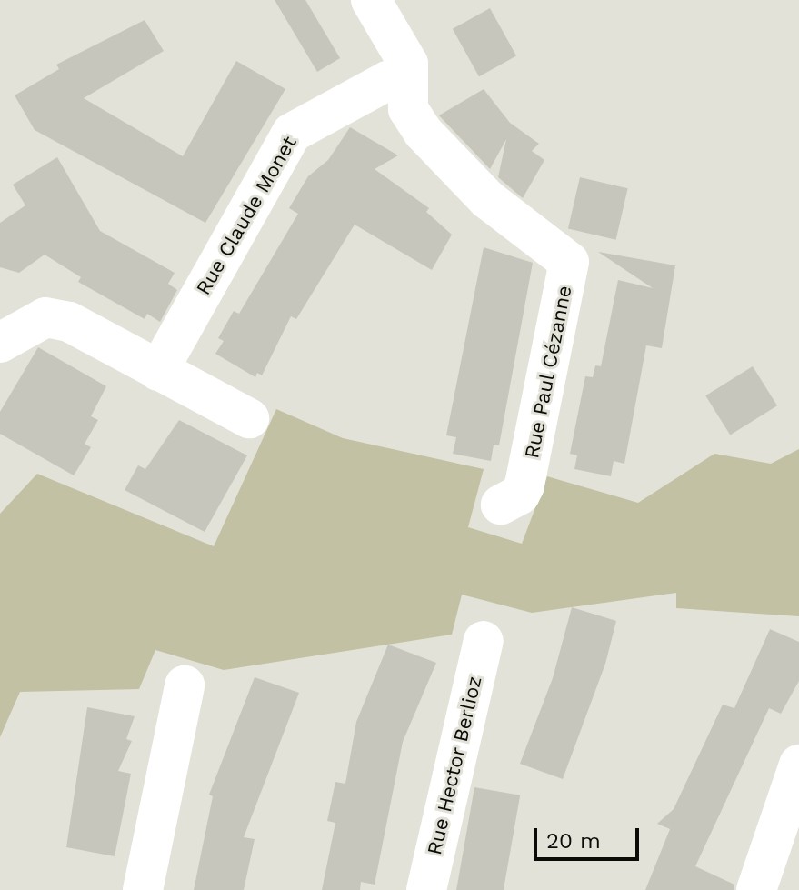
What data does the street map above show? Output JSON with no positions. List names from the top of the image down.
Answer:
{
  "streets": {
    "street": ["Rue Claude Monet", "Rue Paul Cézanne", "Rue Hector Berlioz"]
  },
  "crossings": [
    ["Rue Claude Monet", "Rue Paul Cézanne"]
  ],
  "scale_bar": "20 m"
}
